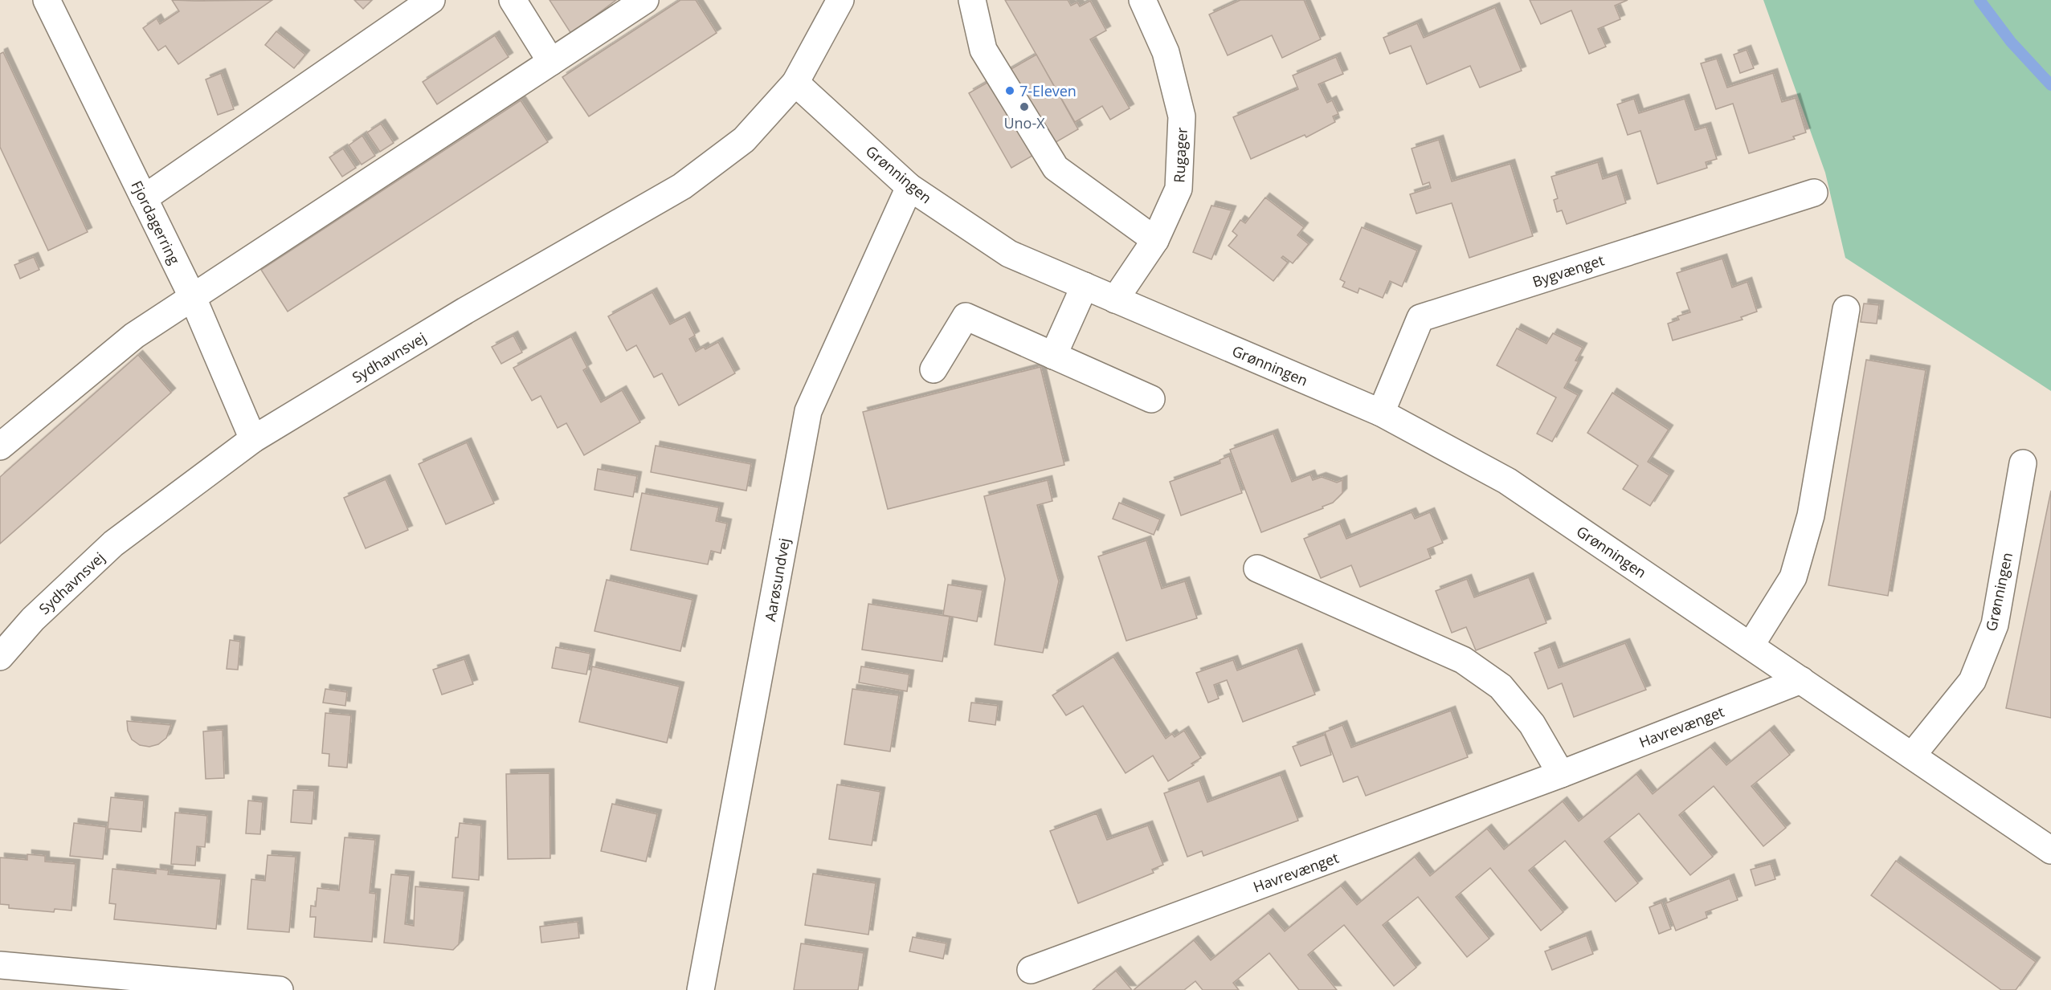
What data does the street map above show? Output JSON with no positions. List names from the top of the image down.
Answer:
{
  "streets": {
    "street": [
      "Rugager",
      "Grønningen",
      "Fjordagerring",
      "Bygvænget",
      "Sydhavnsvej",
      "Aarøsundvej",
      "Havrevænget"
    ]
  },
  "crossings": [
    ["Rugager", "Grønningen"],
    ["Grønningen", "Bygvænget"],
    ["Grønningen", "Sydhavnsvej"],
    ["Grønningen", "Aarøsundvej"],
    ["Grønningen", "Havrevænget"],
    ["Fjordagerring", "Sydhavnsvej"]
  ],
  "places": ["7-Eleven", "Uno-X"]
}
